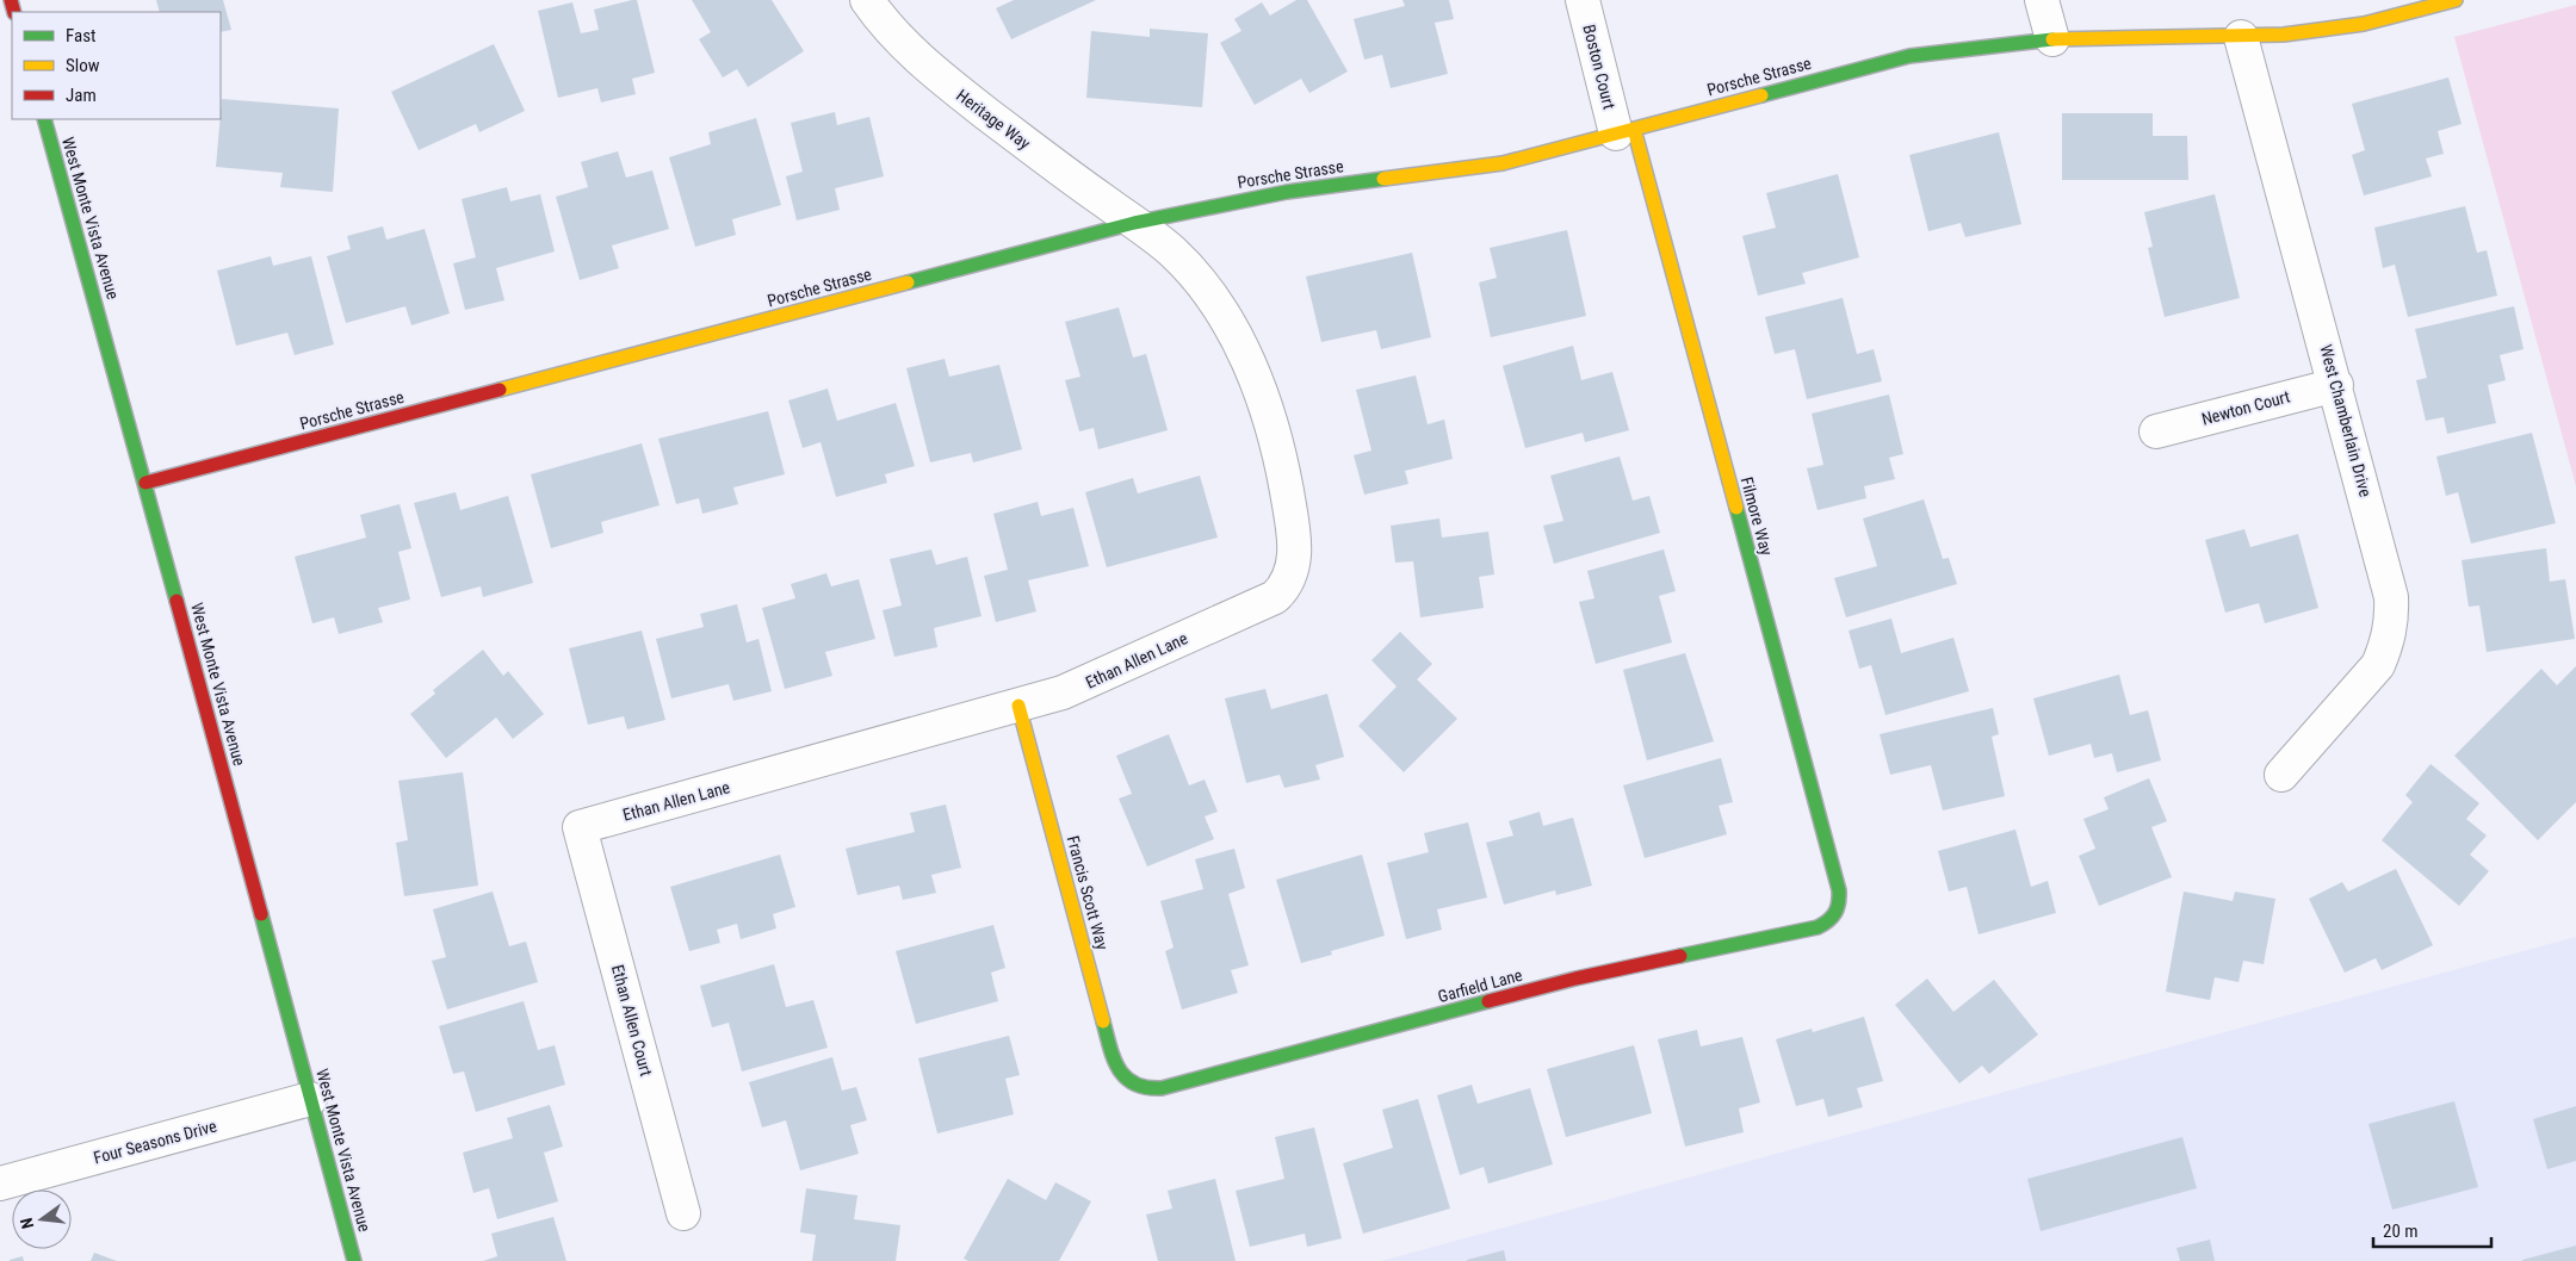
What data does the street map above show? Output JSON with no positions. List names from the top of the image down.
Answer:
{
  "streets": {
    "street": [
      "Boston Court",
      "Porsche Strasse",
      "Heritage Way",
      "West Monte Vista Avenue",
      "Newton Court",
      "West Chamberlain Drive",
      "Filmore Way",
      "Ethan Allen Lane",
      "Francis Scott Way",
      "Garfield Lane",
      "Ethan Allen Court",
      "Four Seasons Drive"
    ]
  },
  "crossings": [
    ["Boston Court", "Porsche Strasse"],
    ["Boston Court", "Filmore Way"],
    ["Porsche Strasse", "Heritage Way"],
    ["Porsche Strasse", "West Monte Vista Avenue"],
    ["Porsche Strasse", "West Chamberlain Drive"],
    ["Porsche Strasse", "Filmore Way"],
    ["Porsche Strasse", "Ethan Allen Lane"],
    ["Heritage Way", "Ethan Allen Lane"],
    ["West Monte Vista Avenue", "Four Seasons Drive"],
    ["Newton Court", "West Chamberlain Drive"],
    ["Filmore Way", "Garfield Lane"],
    ["Ethan Allen Lane", "Francis Scott Way"],
    ["Ethan Allen Lane", "Ethan Allen Court"],
    ["Francis Scott Way", "Garfield Lane"]
  ],
  "legend": ["Fast", "Slow", "Jam"],
  "scale_bar": "20 m",
  "north": "left"
}
